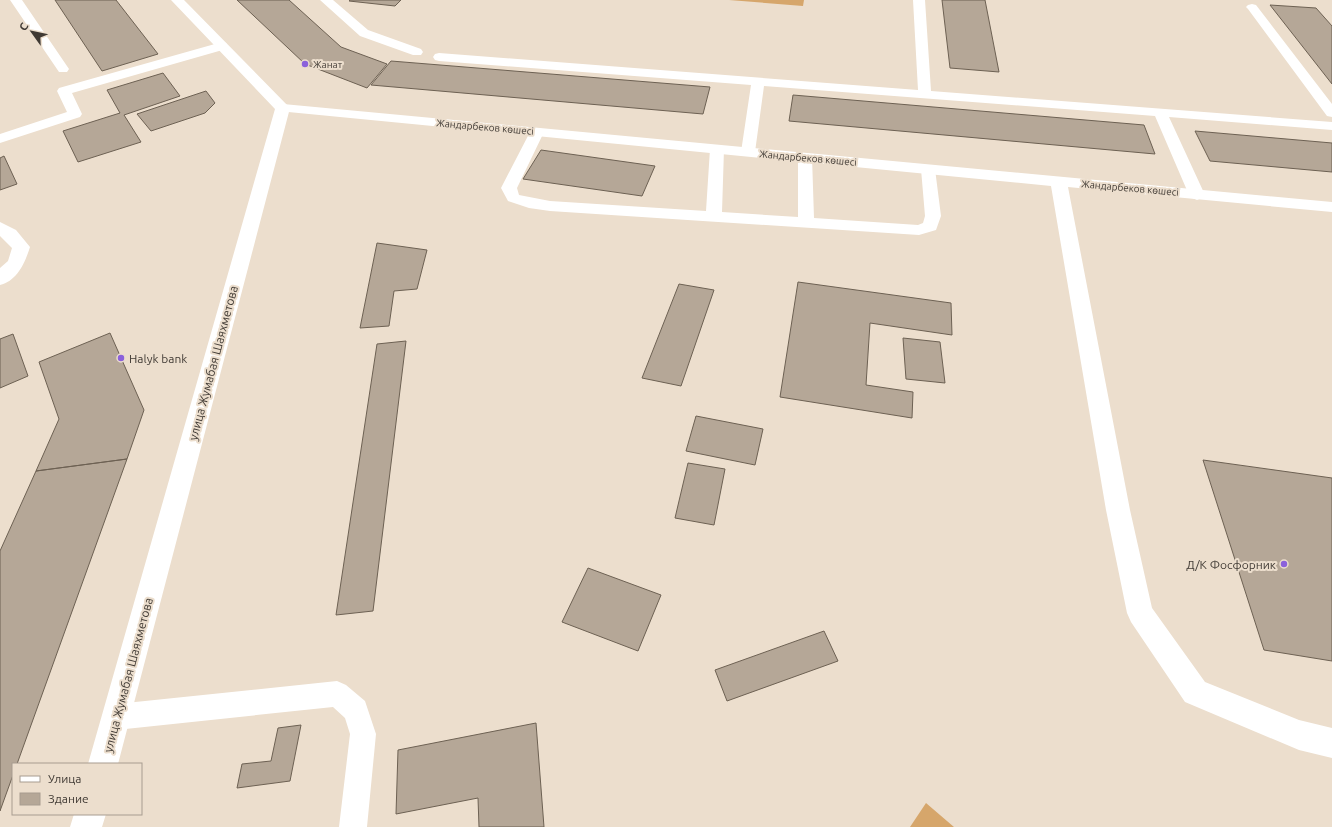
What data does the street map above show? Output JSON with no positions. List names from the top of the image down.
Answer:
{
  "streets": {
    "street": ["Жандарбеков көшесі", "улица Жумабая Шаяхметова"]
  },
  "crossings": [
    ["Жандарбеков көшесі", "улица Жумабая Шаяхметова"]
  ],
  "places": ["Жанат", "Halyk bank", "Д/К Фосфорник"],
  "legend": ["Улица", "Здание"],
  "north": "top left"
}
